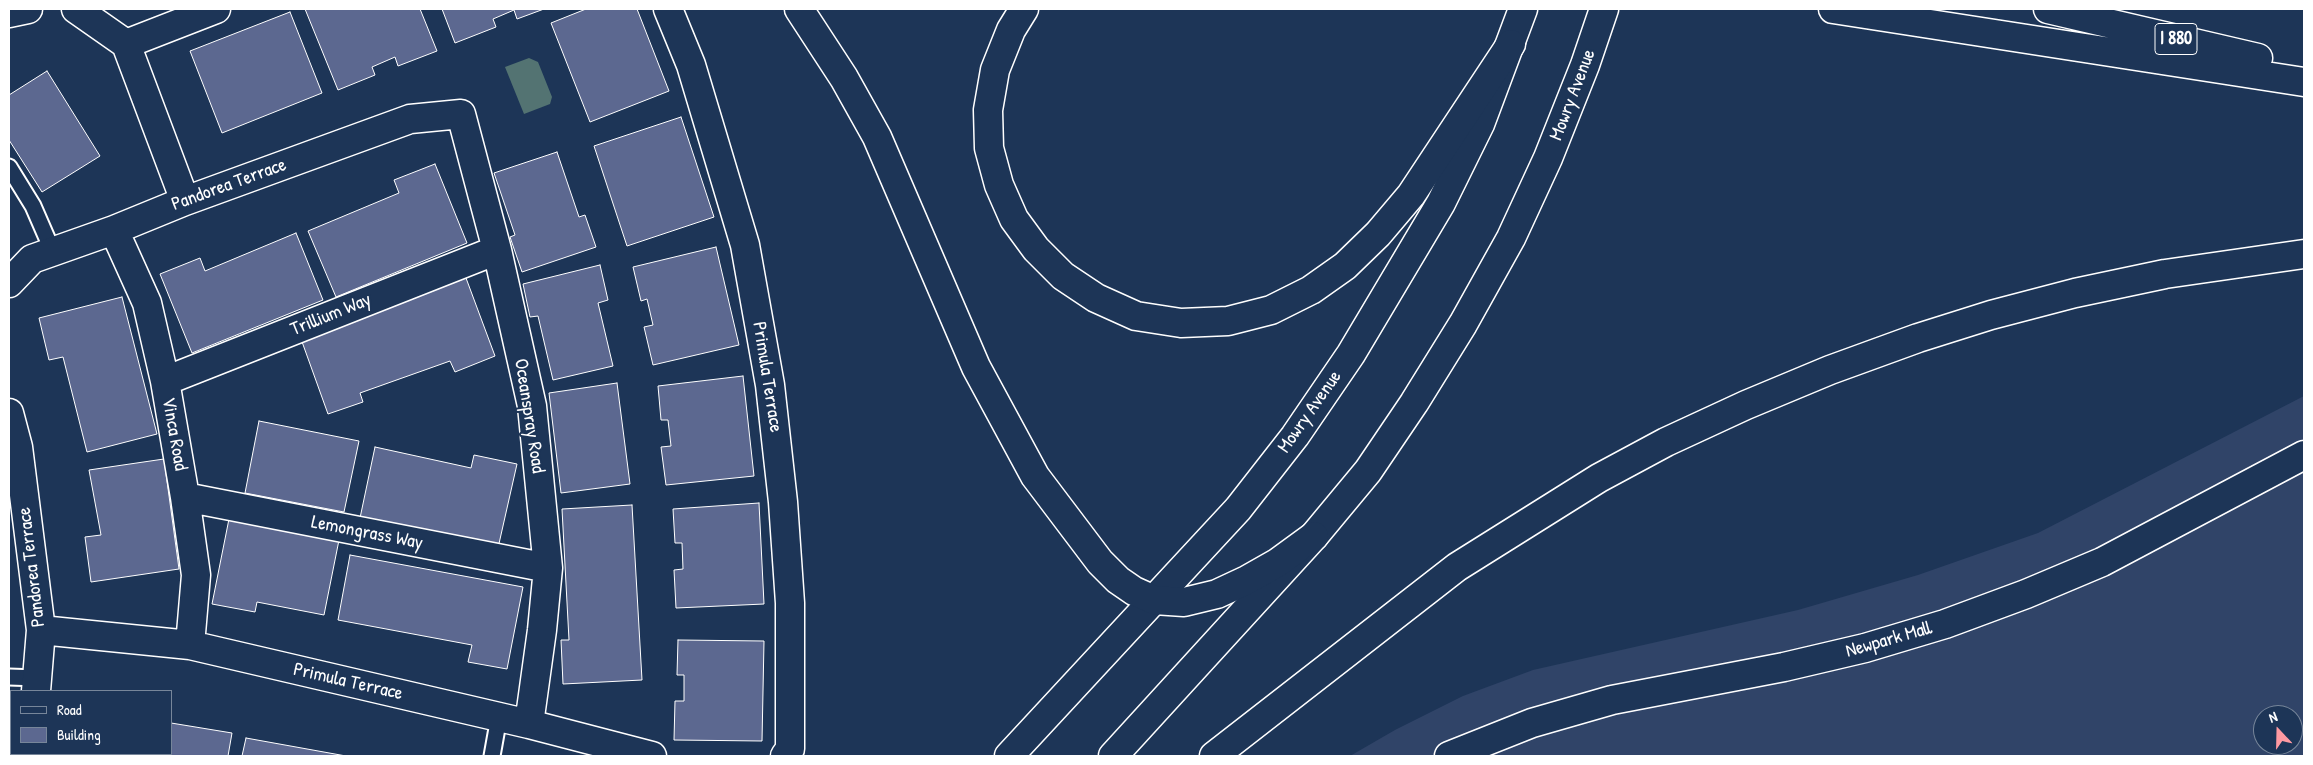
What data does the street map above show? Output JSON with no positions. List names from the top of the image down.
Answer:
{
  "streets": {
    "main road": [
      "I 880",
      "Mowry Avenue",
      "Pandorea Terrace",
      "Trillium Way",
      "Primula Terrace",
      "Oceanspray Road",
      "Vinca Road",
      "Lemongrass Way",
      "Newpark Mall"
    ]
  },
  "crossings": [
    ["Pandorea Terrace", "Primula Terrace"],
    ["Pandorea Terrace", "Oceanspray Road"],
    ["Pandorea Terrace", "Vinca Road"],
    ["Trillium Way", "Oceanspray Road"],
    ["Trillium Way", "Vinca Road"],
    ["Primula Terrace", "Oceanspray Road"],
    ["Primula Terrace", "Vinca Road"],
    ["Oceanspray Road", "Lemongrass Way"],
    ["Vinca Road", "Lemongrass Way"]
  ],
  "legend": ["Road", "Building"],
  "north": "top"
}
